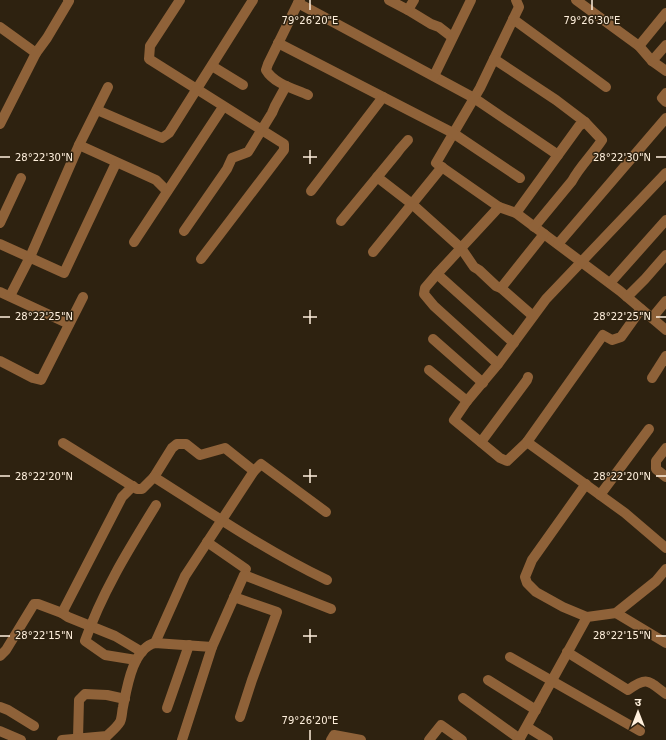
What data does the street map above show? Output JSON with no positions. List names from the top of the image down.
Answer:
{
  "north": "top",
  "coordinates": [
    "79°26'20\"E",
    "79°26'30\"E",
    "28°22'30\"N",
    "28°22'25\"N",
    "28°22'20\"N",
    "28°22'15\"N"
  ]
}
